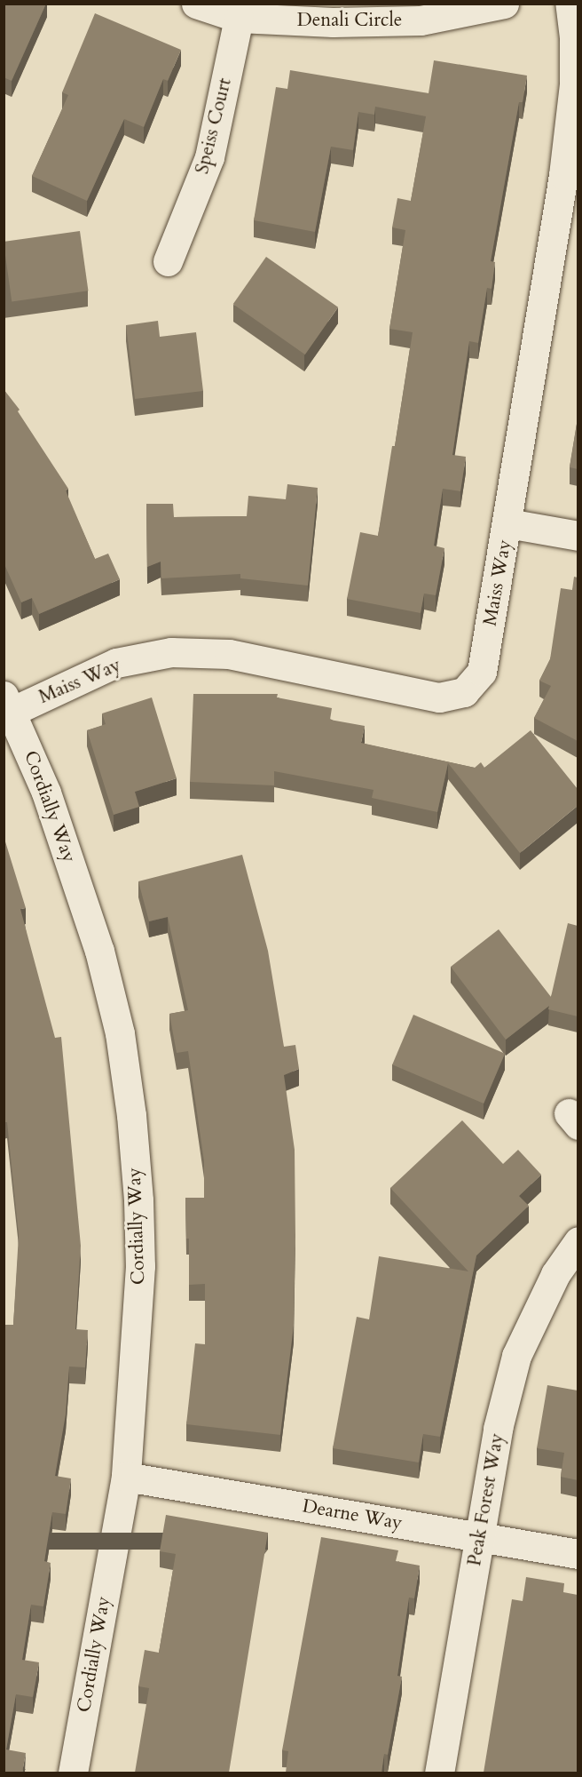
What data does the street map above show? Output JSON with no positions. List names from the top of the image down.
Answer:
{
  "streets": {
    "street": [
      "Denali Circle",
      "Speiss Court",
      "Maiss Way",
      "Cordially Way",
      "Peak Forest Way",
      "Dearne Way"
    ]
  },
  "crossings": [
    ["Denali Circle", "Speiss Court"],
    ["Maiss Way", "Cordially Way"],
    ["Cordially Way", "Dearne Way"],
    ["Peak Forest Way", "Dearne Way"]
  ]
}
